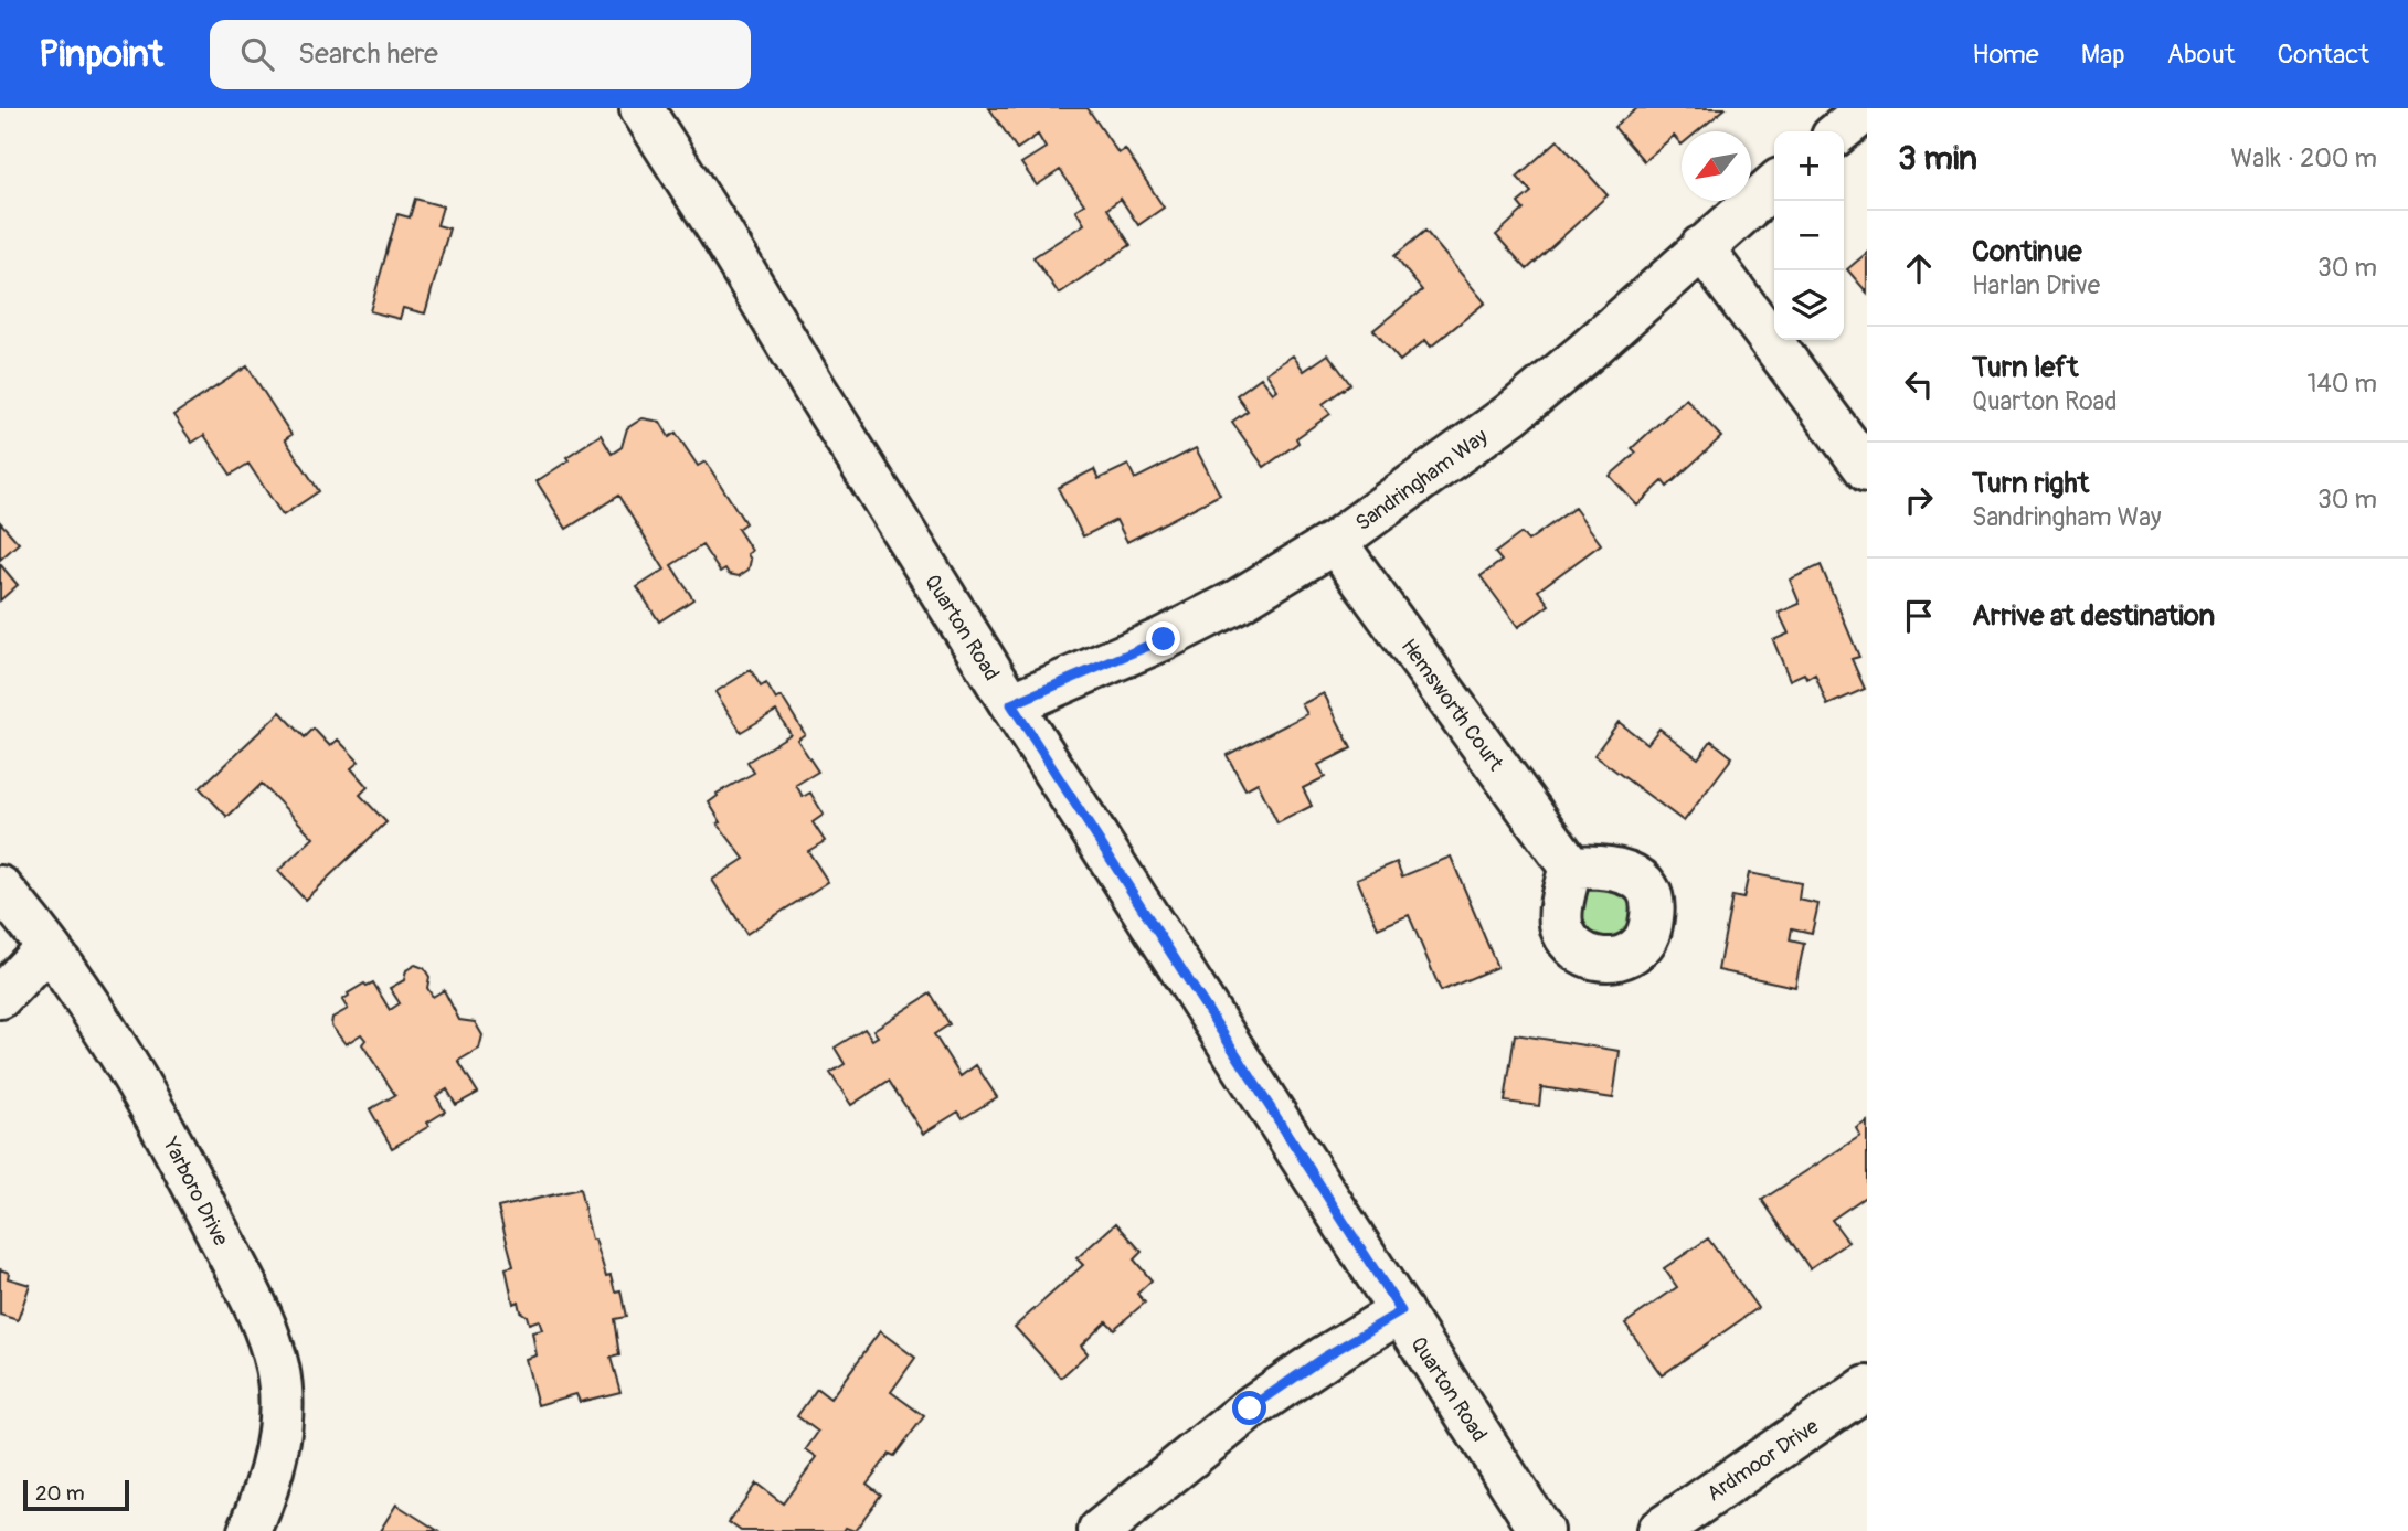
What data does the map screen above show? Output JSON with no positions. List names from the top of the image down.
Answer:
{
  "streets": {
    "street": [
      "Sandringham Way",
      "Quarton Road",
      "Hemsworth Court",
      "Yarboro Drive",
      "Ardmoor Drive"
    ]
  },
  "crossings": [
    ["Sandringham Way", "Quarton Road"],
    ["Sandringham Way", "Hemsworth Court"]
  ],
  "scale_bar": "20 m",
  "north": "bottom left",
  "page": {
    "header": "Pinpoint",
    "search": "Search here",
    "nav": [
      "Home",
      "Map",
      "About",
      "Contact"
    ],
    "heading": ["3 min", "Walk · 200 m"],
    "map_buttons": ["+", "−"],
    "list": [
      ["Continue", "Harlan Drive", "30 m"],
      ["Turn left", "Quarton Road", "140 m"],
      ["Turn right", "Sandringham Way", "30 m"],
      "Arrive at destination"
    ],
    "scale": "20 m"
  }
}
